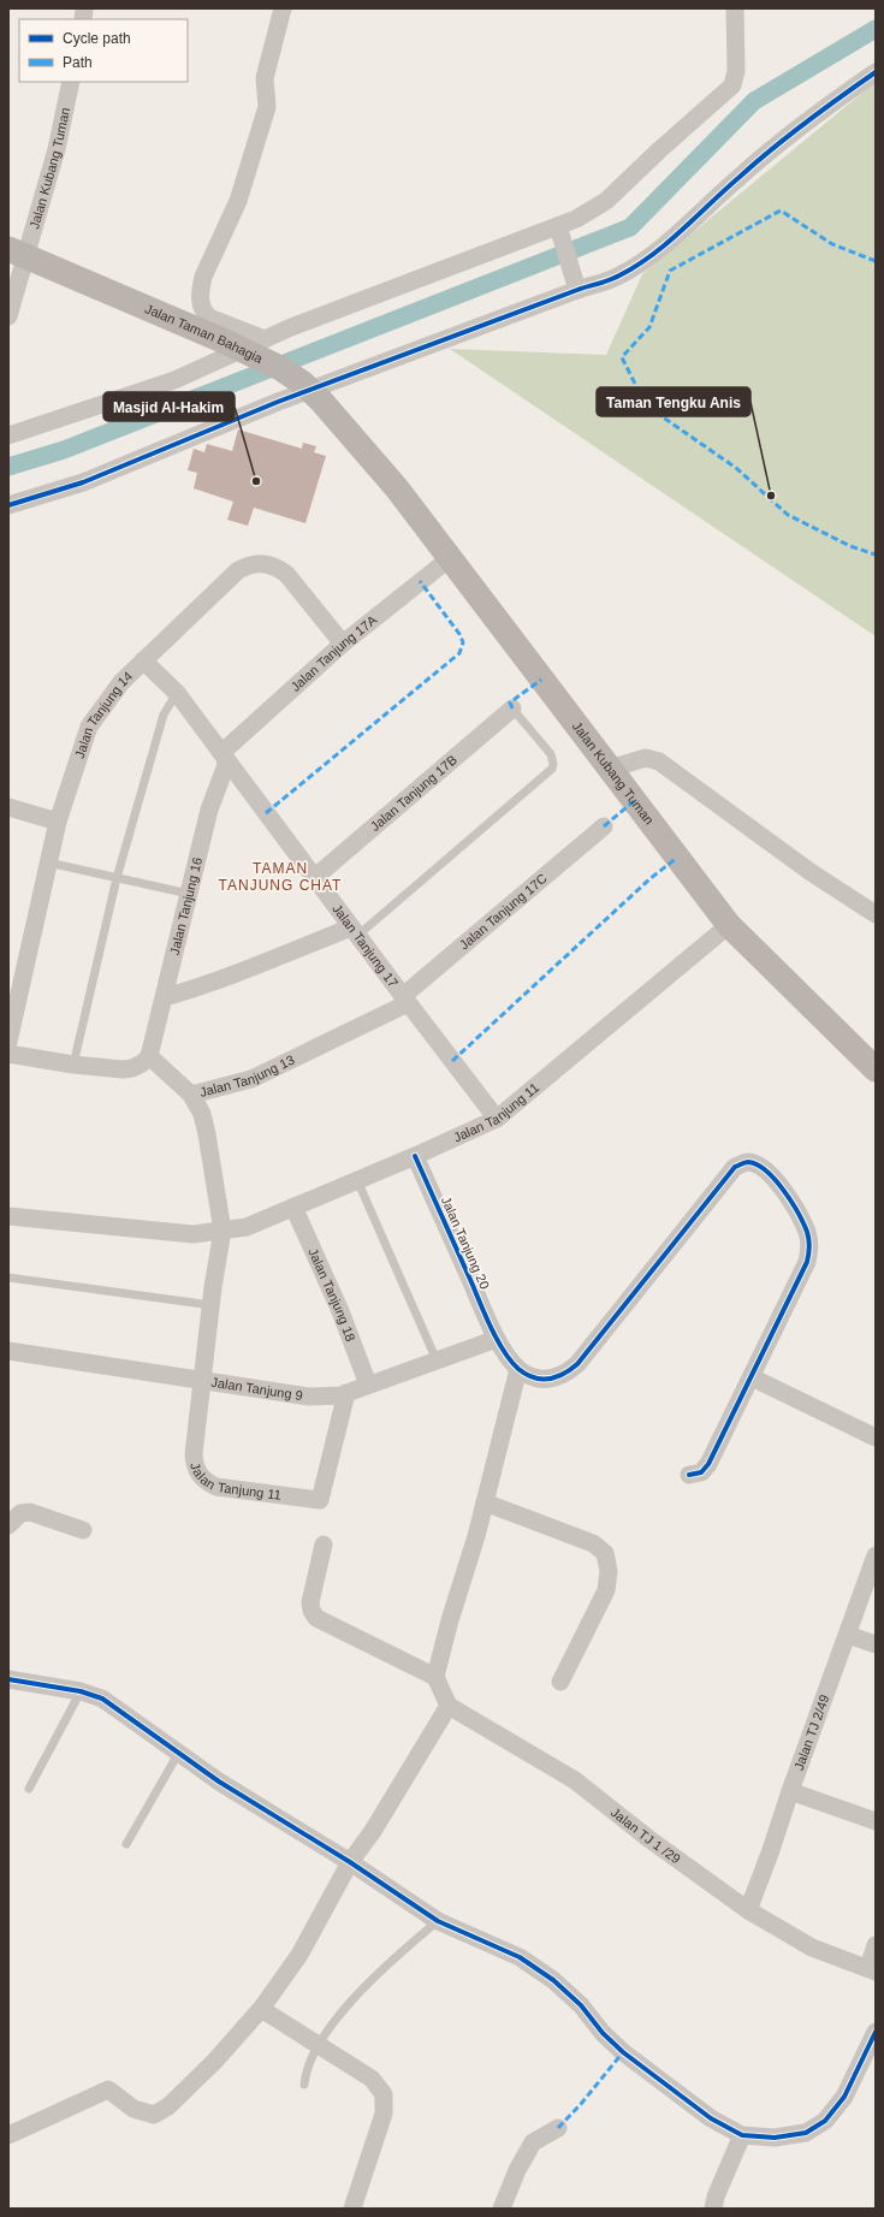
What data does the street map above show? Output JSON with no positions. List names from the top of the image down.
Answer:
{
  "streets": {
    "main road": ["Jalan Kubang Tuman", "Jalan Taman Bahagia"],
    "street": [
      "Jalan Tanjung 17A",
      "Jalan Tanjung 14",
      "Jalan Tanjung 17B",
      "Jalan Tanjung 16",
      "Jalan Tanjung 17C",
      "Jalan Tanjung 17",
      "Jalan Tanjung 13",
      "Jalan Tanjung 11",
      "Jalan Tanjung 20",
      "Jalan Tanjung 18",
      "Jalan Tanjung 9",
      "Jalan TJ 2/49",
      "Jalan TJ 1 /29"
    ]
  },
  "crossings": [
    ["Jalan Kubang Tuman", "Jalan Taman Bahagia"],
    ["Jalan Kubang Tuman", "Jalan Tanjung 17A"],
    ["Jalan Kubang Tuman", "Jalan Tanjung 11"],
    ["Jalan Tanjung 17A", "Jalan Tanjung 14"],
    ["Jalan Tanjung 17A", "Jalan Tanjung 16"],
    ["Jalan Tanjung 17A", "Jalan Tanjung 17"],
    ["Jalan Tanjung 14", "Jalan Tanjung 17"],
    ["Jalan Tanjung 17B", "Jalan Tanjung 17"],
    ["Jalan Tanjung 16", "Jalan Tanjung 17"],
    ["Jalan Tanjung 16", "Jalan Tanjung 13"],
    ["Jalan Tanjung 17C", "Jalan Tanjung 17"],
    ["Jalan Tanjung 17C", "Jalan Tanjung 13"],
    ["Jalan Tanjung 17", "Jalan Tanjung 13"],
    ["Jalan Tanjung 17", "Jalan Tanjung 11"],
    ["Jalan Tanjung 11", "Jalan Tanjung 20"],
    ["Jalan Tanjung 11", "Jalan Tanjung 18"],
    ["Jalan Tanjung 11", "Jalan Tanjung 9"],
    ["Jalan Tanjung 20", "Jalan Tanjung 9"],
    ["Jalan Tanjung 18", "Jalan Tanjung 9"],
    ["Jalan TJ 2/49", "Jalan TJ 1 /29"]
  ],
  "districts": ["TAMAN TANJUNG CHAT"],
  "places": ["Masjid Al-Hakim", "Taman Tengku Anis"],
  "legend": ["Cycle path", "Path"]
}
